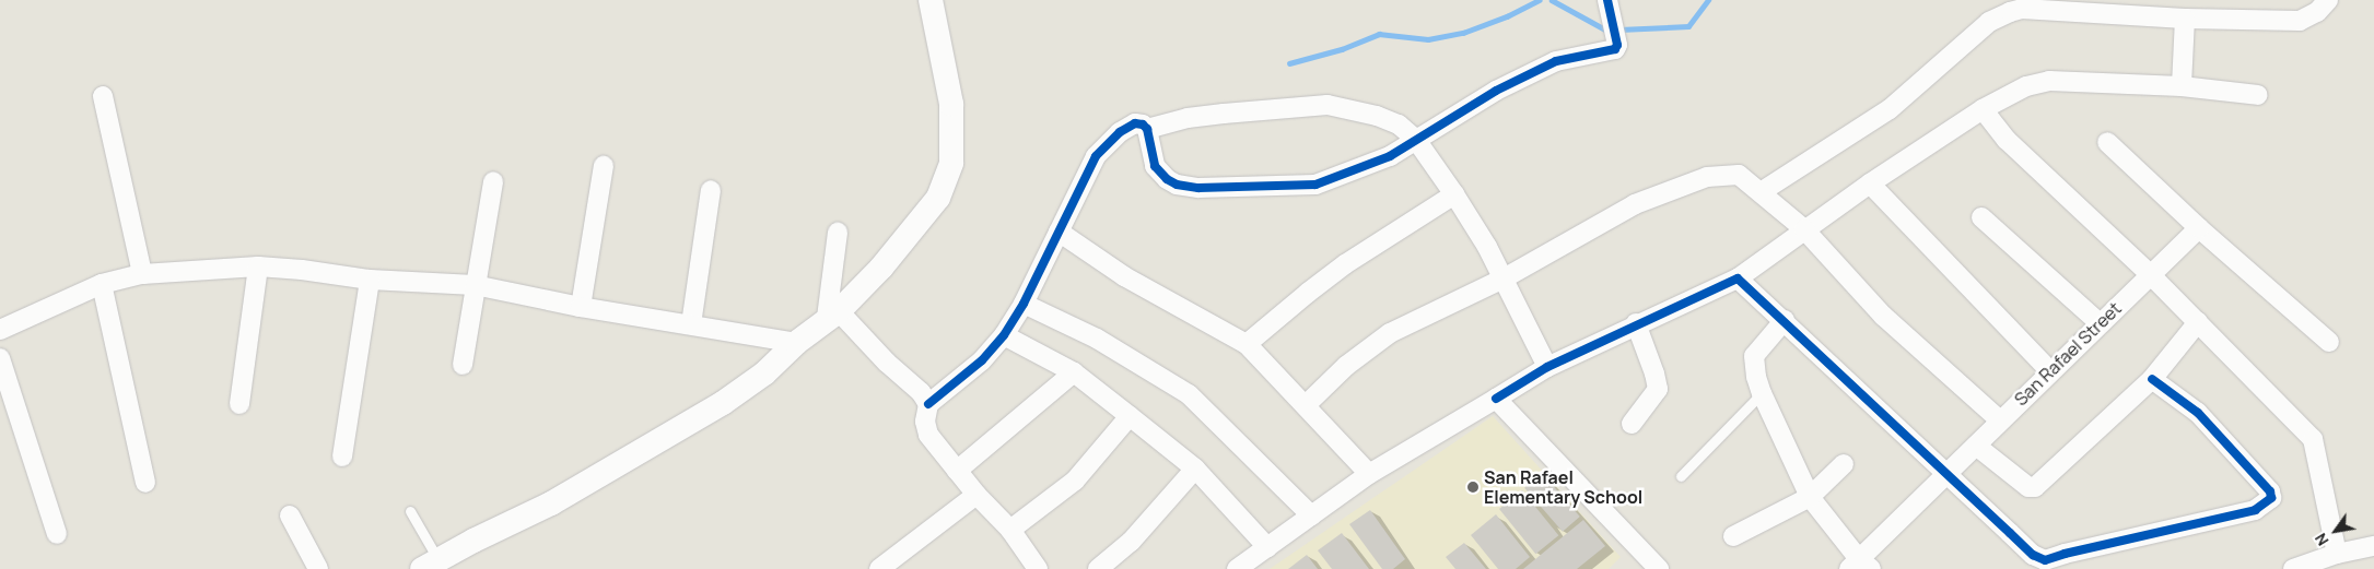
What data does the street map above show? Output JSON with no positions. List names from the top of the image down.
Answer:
{
  "streets": {
    "street": ["San Rafael Street"]
  },
  "places": ["San Rafael Elementary School"],
  "north": "bottom left"
}
